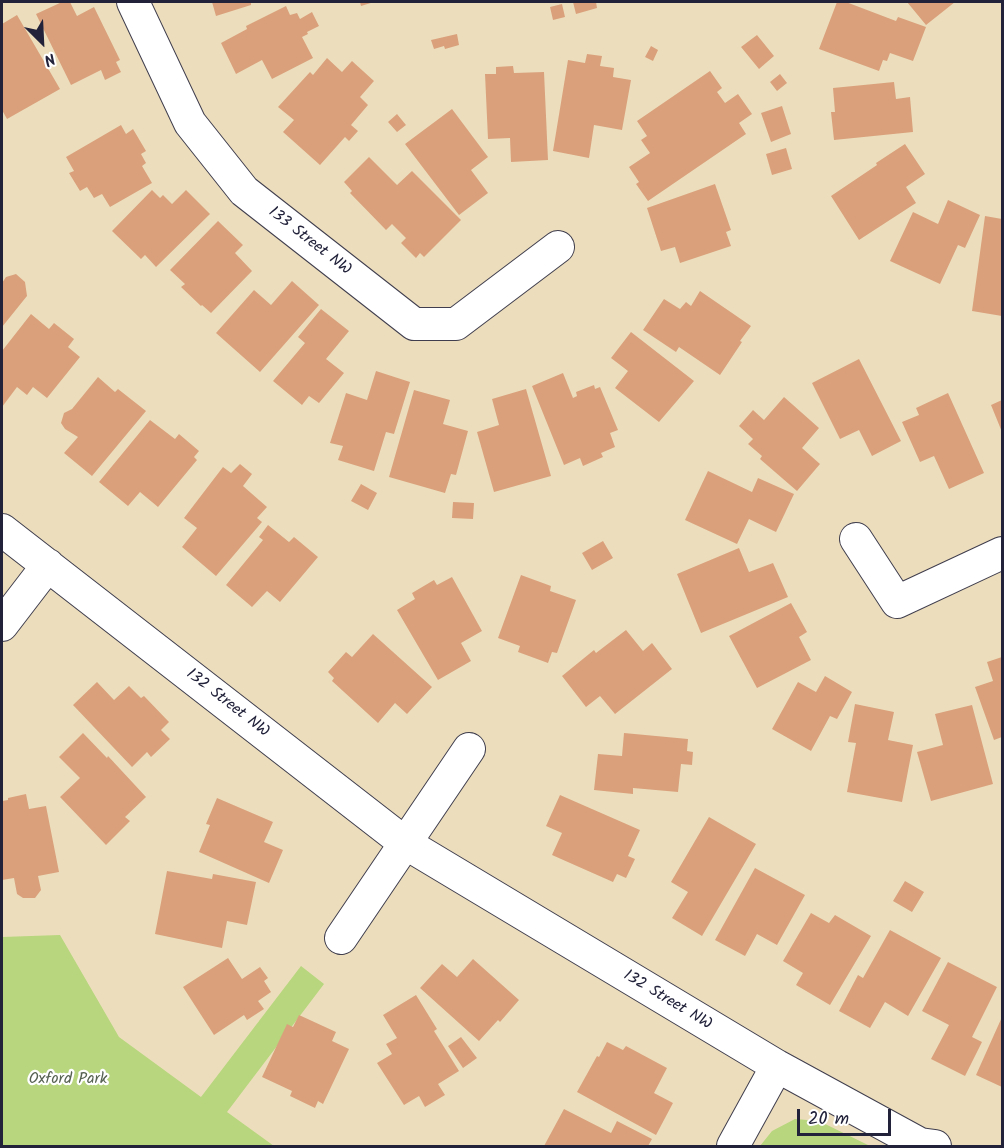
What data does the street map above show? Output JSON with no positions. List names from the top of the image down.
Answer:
{
  "streets": {
    "street": ["133 Street NW", "132 Street NW"]
  },
  "parks": ["Oxford Park"],
  "scale_bar": "20 m",
  "north": "bottom right"
}
